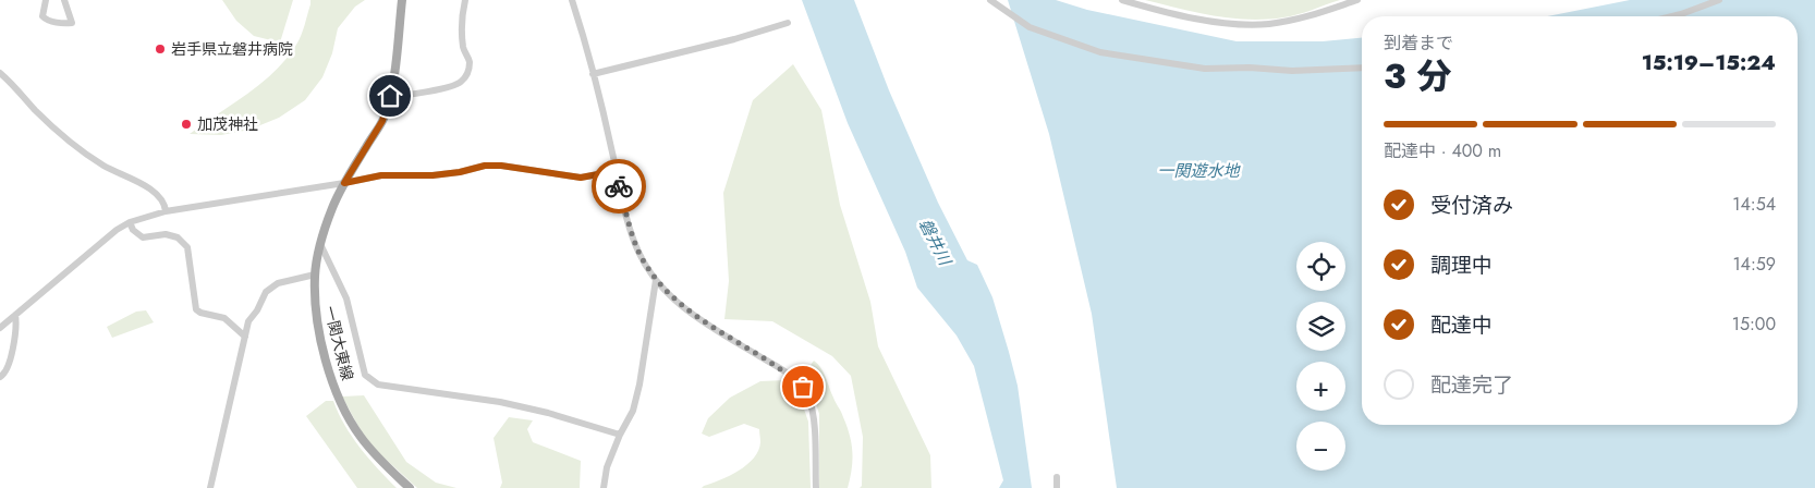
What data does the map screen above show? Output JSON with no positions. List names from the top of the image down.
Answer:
{
  "streets": {
    "main road": ["一関大東線"]
  },
  "water": ["一関遊水地", "磐井川"],
  "places": ["岩手県立磐井病院", "加茂神社"],
  "page": {
    "heading": ["3 分", "到着まで", "15:19–15:24"],
    "bar": "配達中 · 400 m",
    "list": [
      ["受付済み", "14:54"],
      ["調理中", "14:59"],
      ["配達中", "15:00"],
      "配達完了"
    ],
    "map_buttons": ["+", "−"]
  }
}
